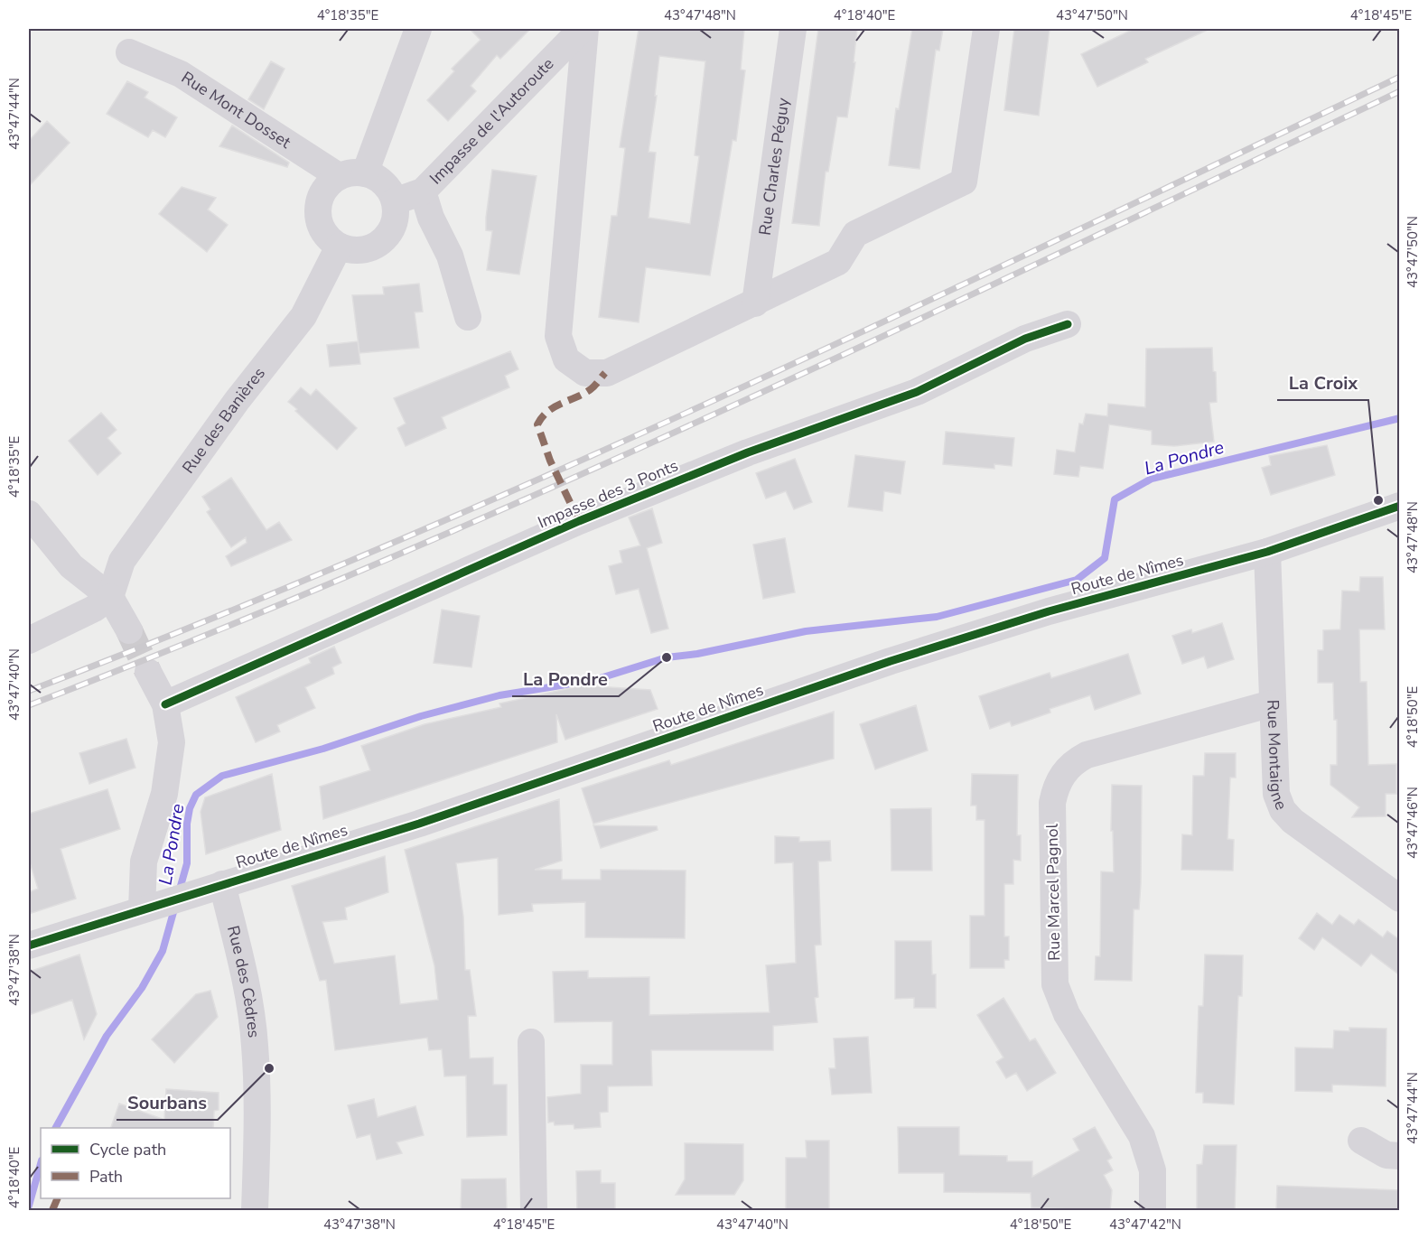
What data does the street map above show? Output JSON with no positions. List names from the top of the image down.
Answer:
{
  "streets": {
    "street": [
      "Rue Mont Dosset",
      "Impasse de l'Autoroute",
      "Rue Charles Péguy",
      "Rue des Banières",
      "Impasse des 3 Ponts",
      "Route de Nîmes",
      "Rue Montaigne",
      "Rue Marcel Pagnol",
      "Rue des Cèdres"
    ]
  },
  "crossings": [
    ["Rue Mont Dosset", "Impasse de l'Autoroute"],
    ["Rue Mont Dosset", "Rue des Banières"],
    ["Impasse de l'Autoroute", "Rue des Banières"],
    ["Route de Nîmes", "Rue Montaigne"],
    ["Route de Nîmes", "Rue des Cèdres"],
    ["Rue Montaigne", "Rue Marcel Pagnol"]
  ],
  "water": ["La Pondre"],
  "places": ["La Croix", "La Pondre", "Sourbans"],
  "legend": ["Cycle path", "Path"],
  "coordinates": [
    "4°18'35\"E",
    "43°47'48\"N",
    "4°18'40\"E",
    "43°47'50\"N",
    "4°18'45\"E",
    "43°47'44\"N",
    "43°47'40\"N",
    "4°18'50\"E",
    "43°47'46\"N",
    "43°47'38\"N",
    "43°47'42\"N"
  ]
}
